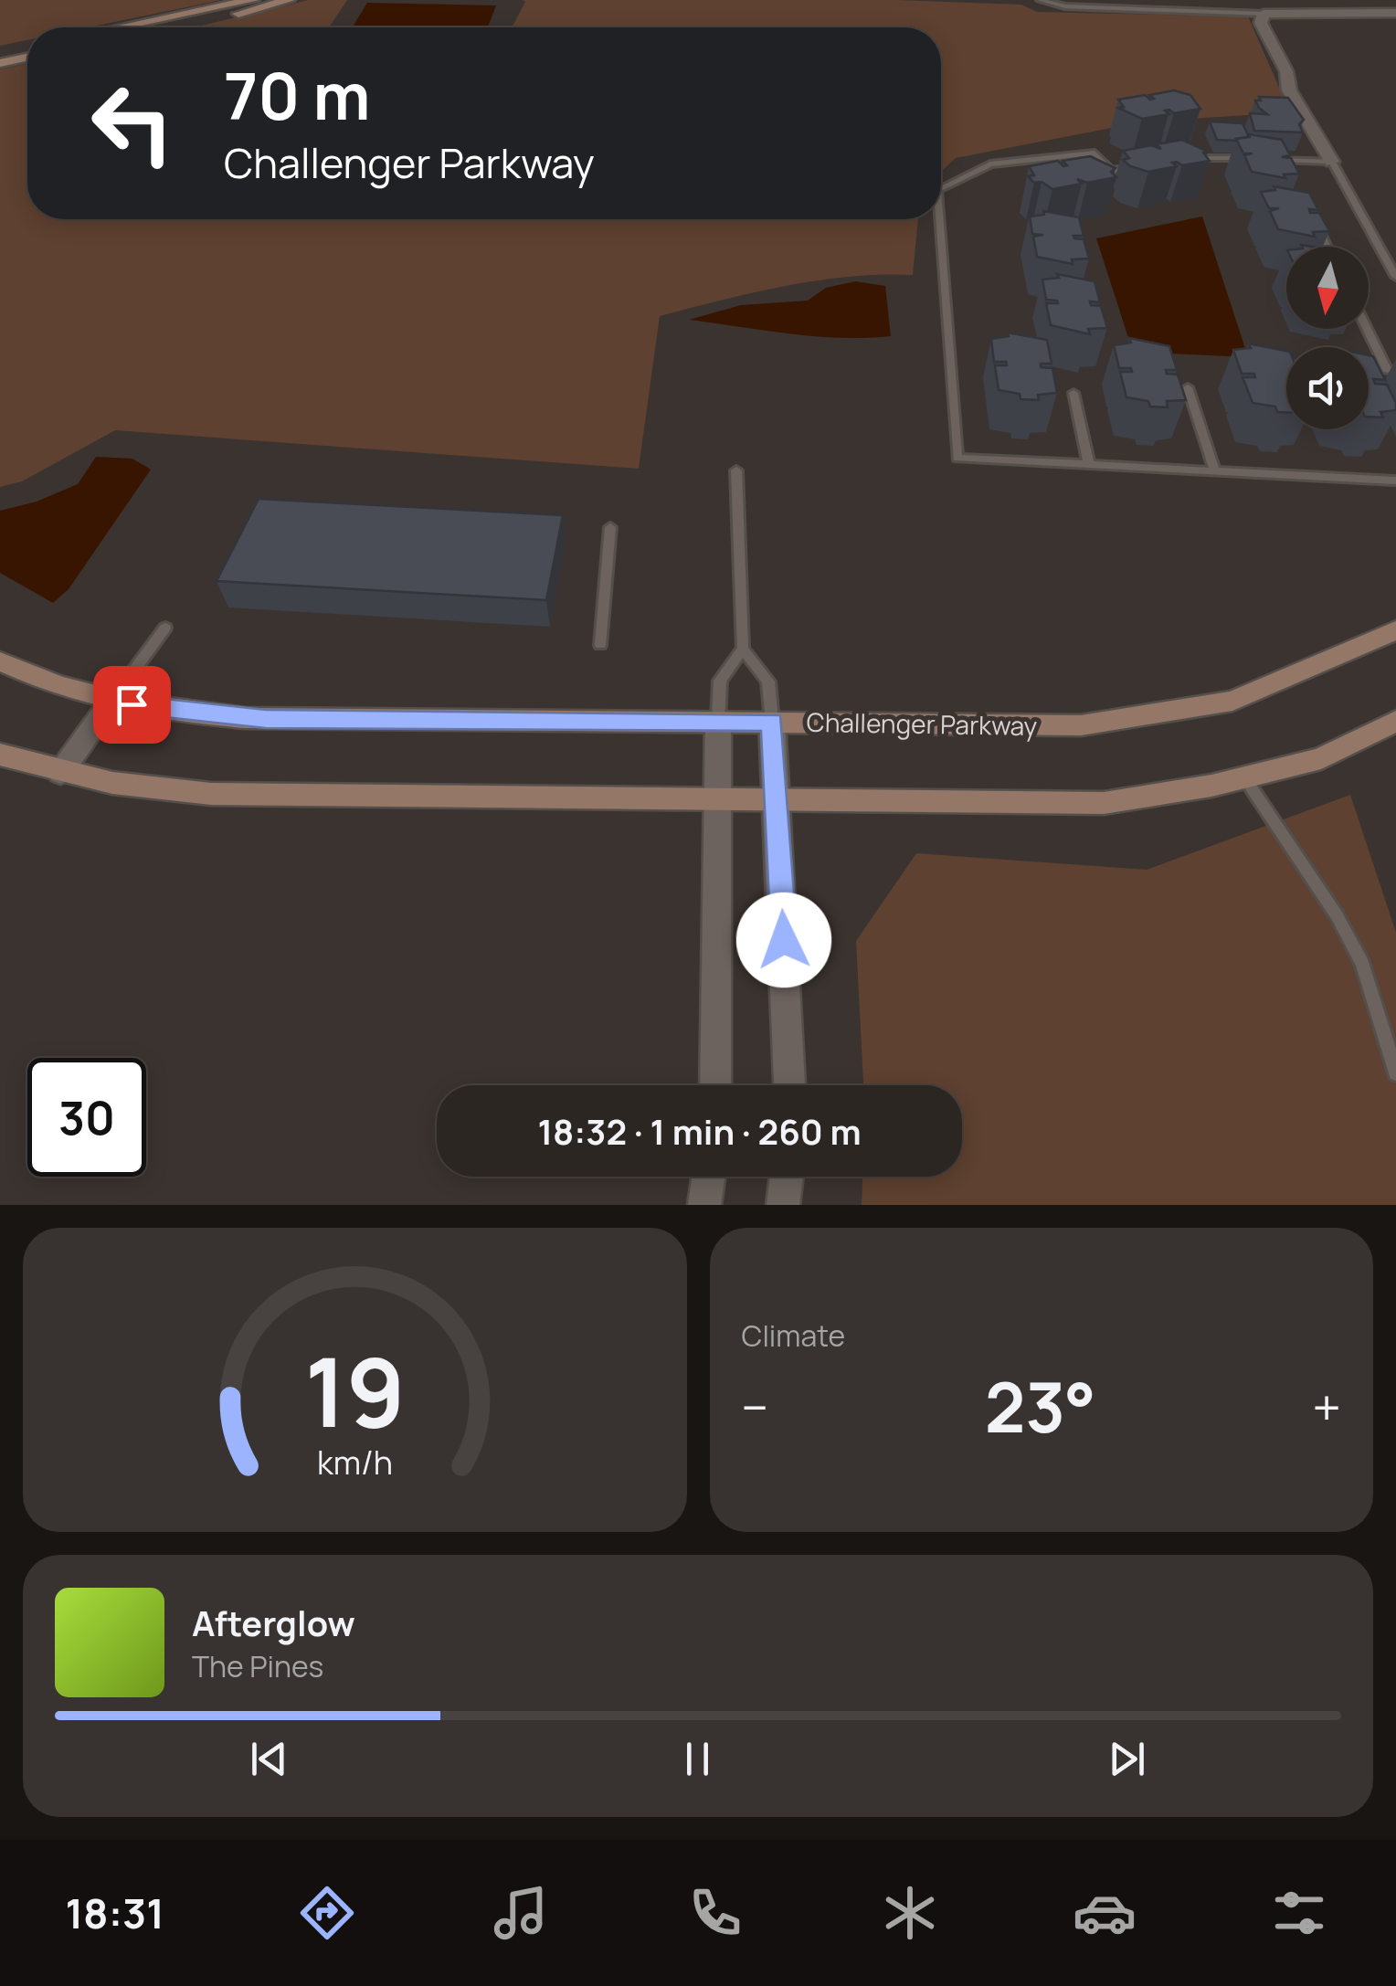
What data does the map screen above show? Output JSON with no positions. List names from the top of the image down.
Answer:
{
  "streets": {
    "main road": ["Challenger Parkway"]
  },
  "north": "bottom",
  "page": {
    "turn": ["70 m", "Challenger Parkway"],
    "limit": "30",
    "trip": "18:32 · 1 min · 260 m",
    "tile": "Climate",
    "heat": ["−", "23°", "+"],
    "song": ["Afterglow", "The Pines"],
    "tabs": "18:31",
    "gauge": ["19", "km/h"]
  }
}
